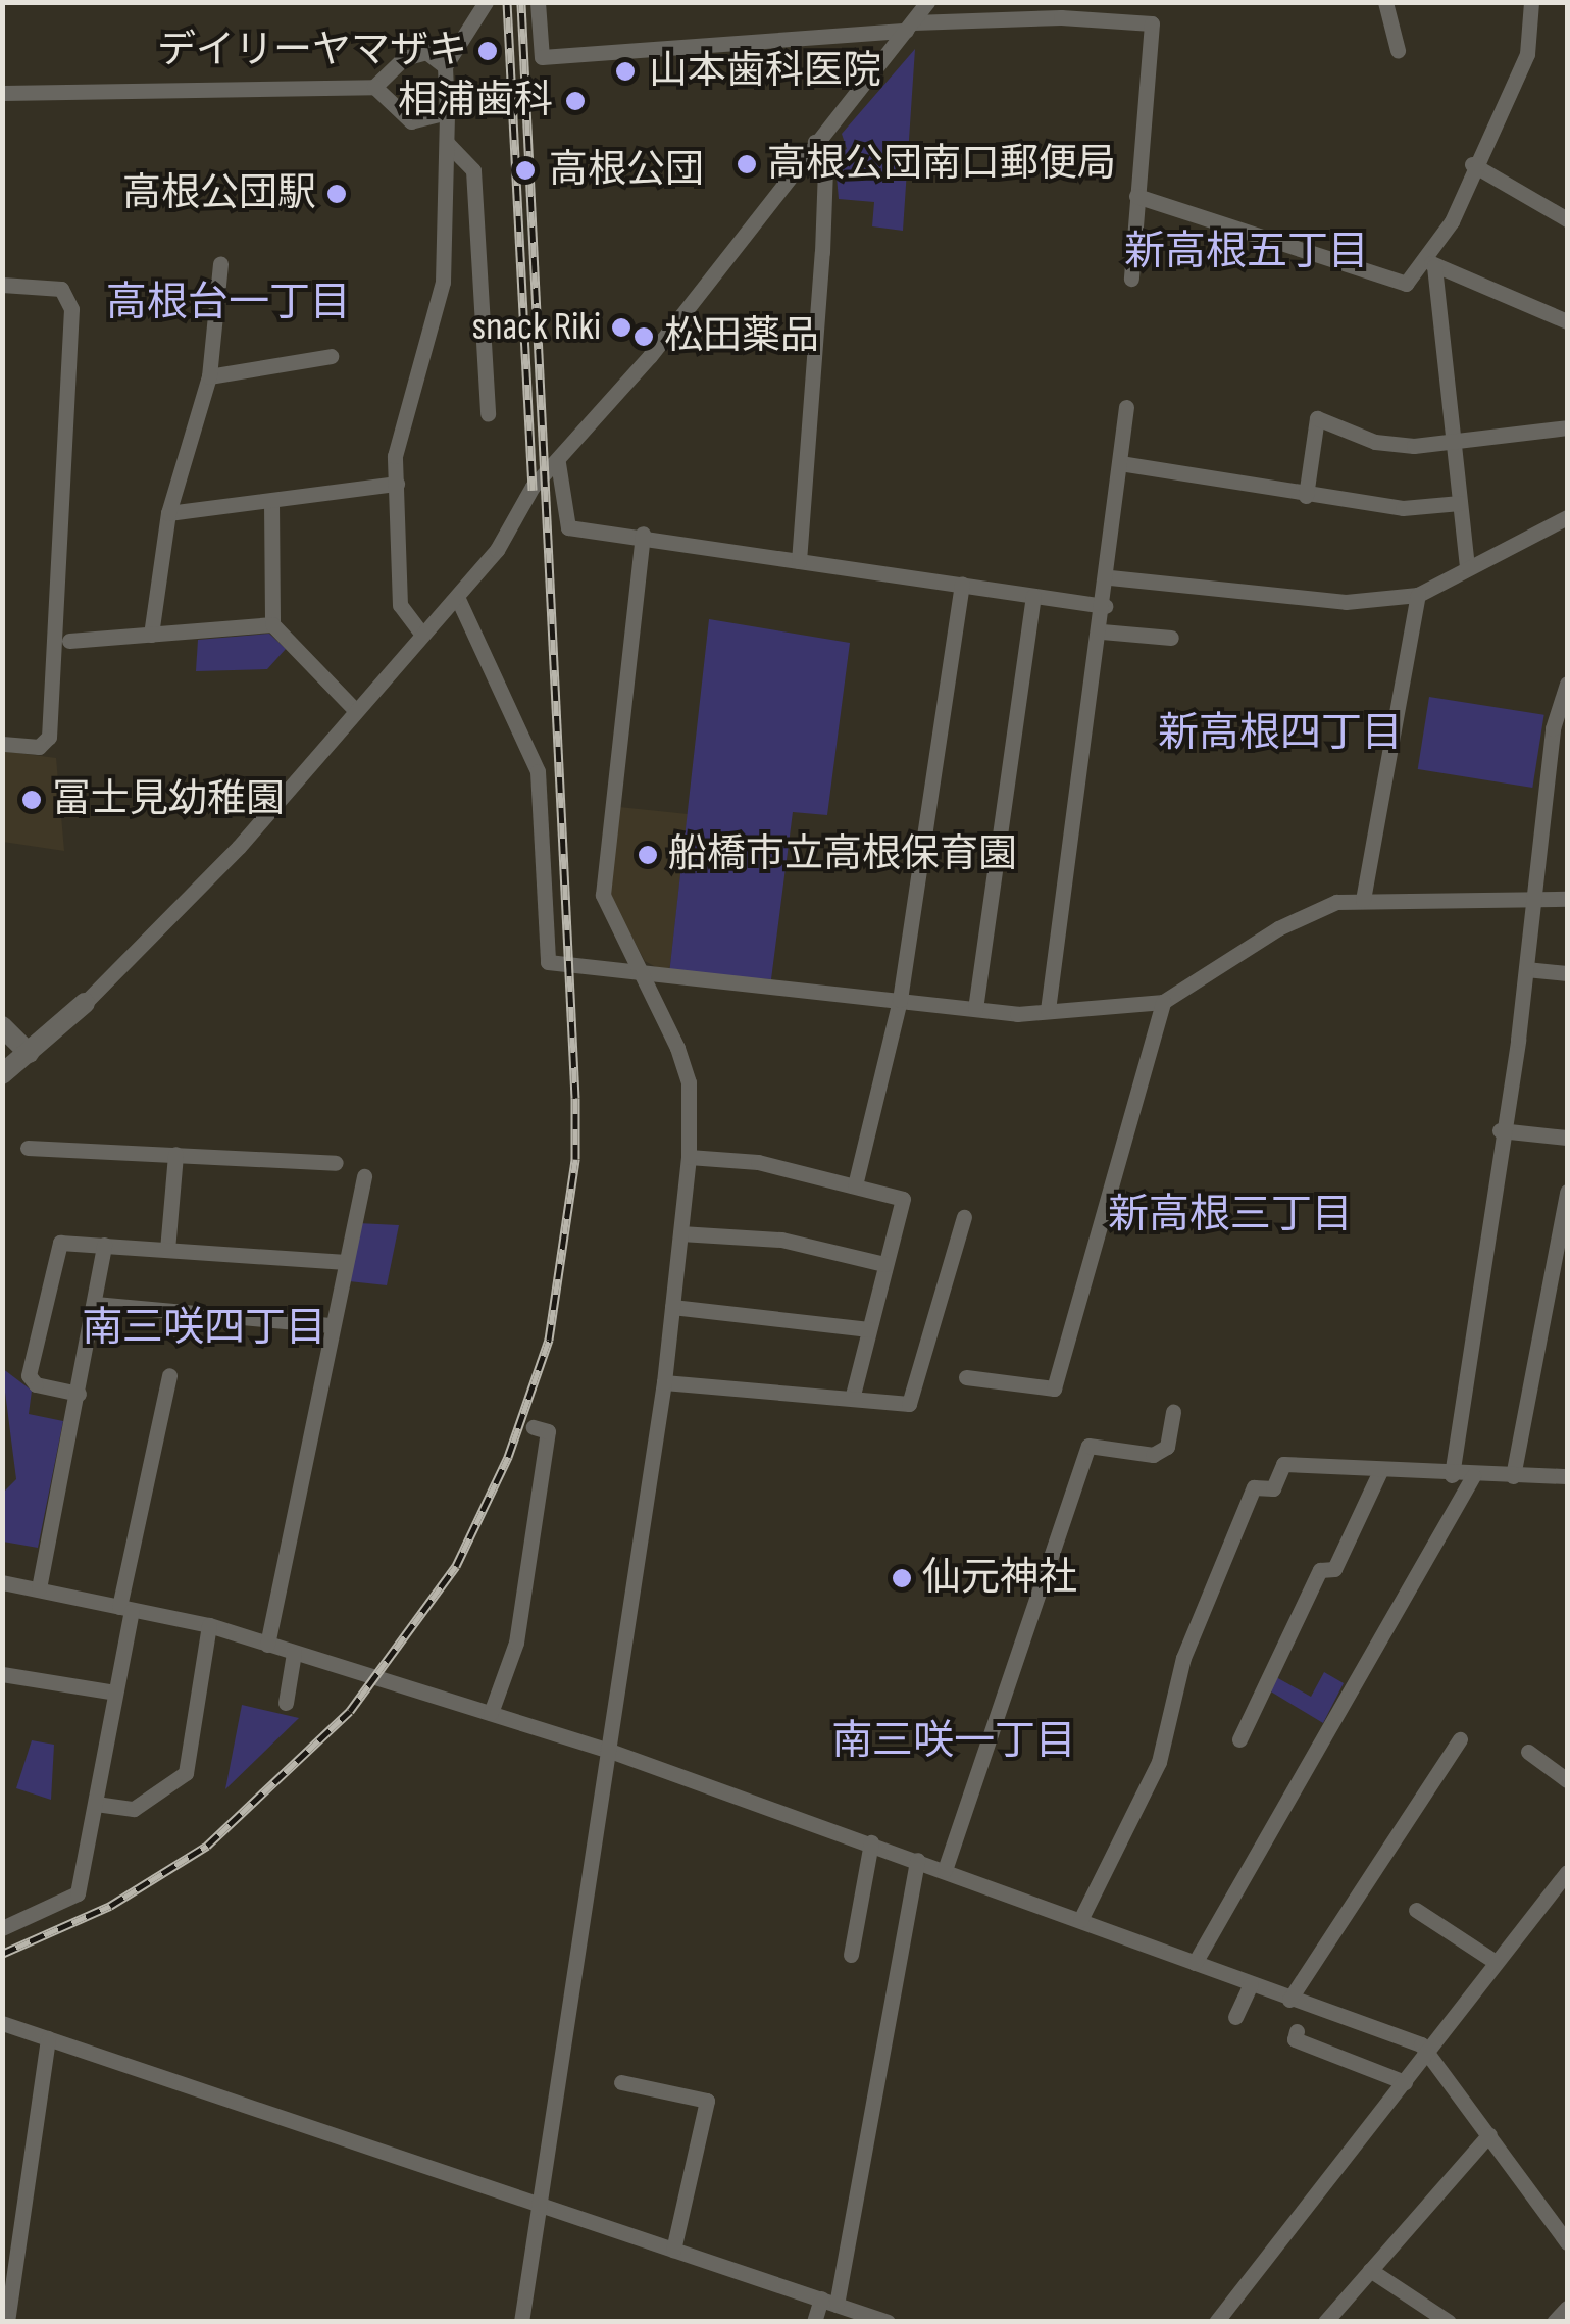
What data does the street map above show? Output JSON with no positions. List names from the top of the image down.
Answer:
{
  "districts": [
    "新高根五丁目",
    "高根台一丁目",
    "新高根四丁目",
    "新高根三丁目",
    "南三咲四丁目",
    "南三咲一丁目"
  ],
  "places": [
    "デイリーヤマザキ",
    "山本歯科医院",
    "相浦歯科",
    "高根公団南口郵便局",
    "高根公団",
    "高根公団駅",
    "snack Riki",
    "松田薬品",
    "冨士見幼稚園",
    "船橋市立高根保育園",
    "仙元神社"
  ]
}
